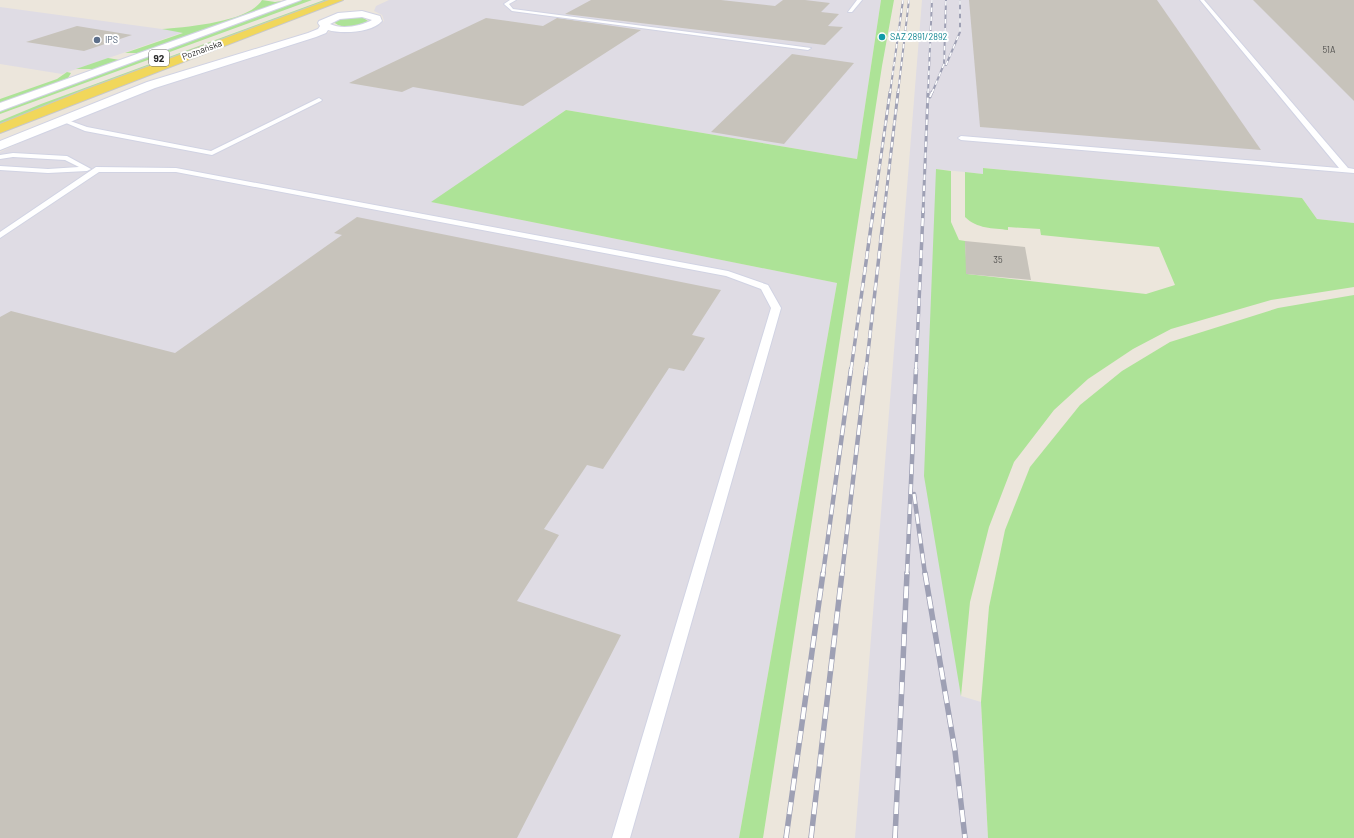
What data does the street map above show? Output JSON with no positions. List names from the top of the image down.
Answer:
{
  "streets": {
    "main road": ["Poznańska", "92"]
  },
  "places": ["SAZ 2891/2892", "IPS"],
  "house_numbers": ["51A", "35"]
}
